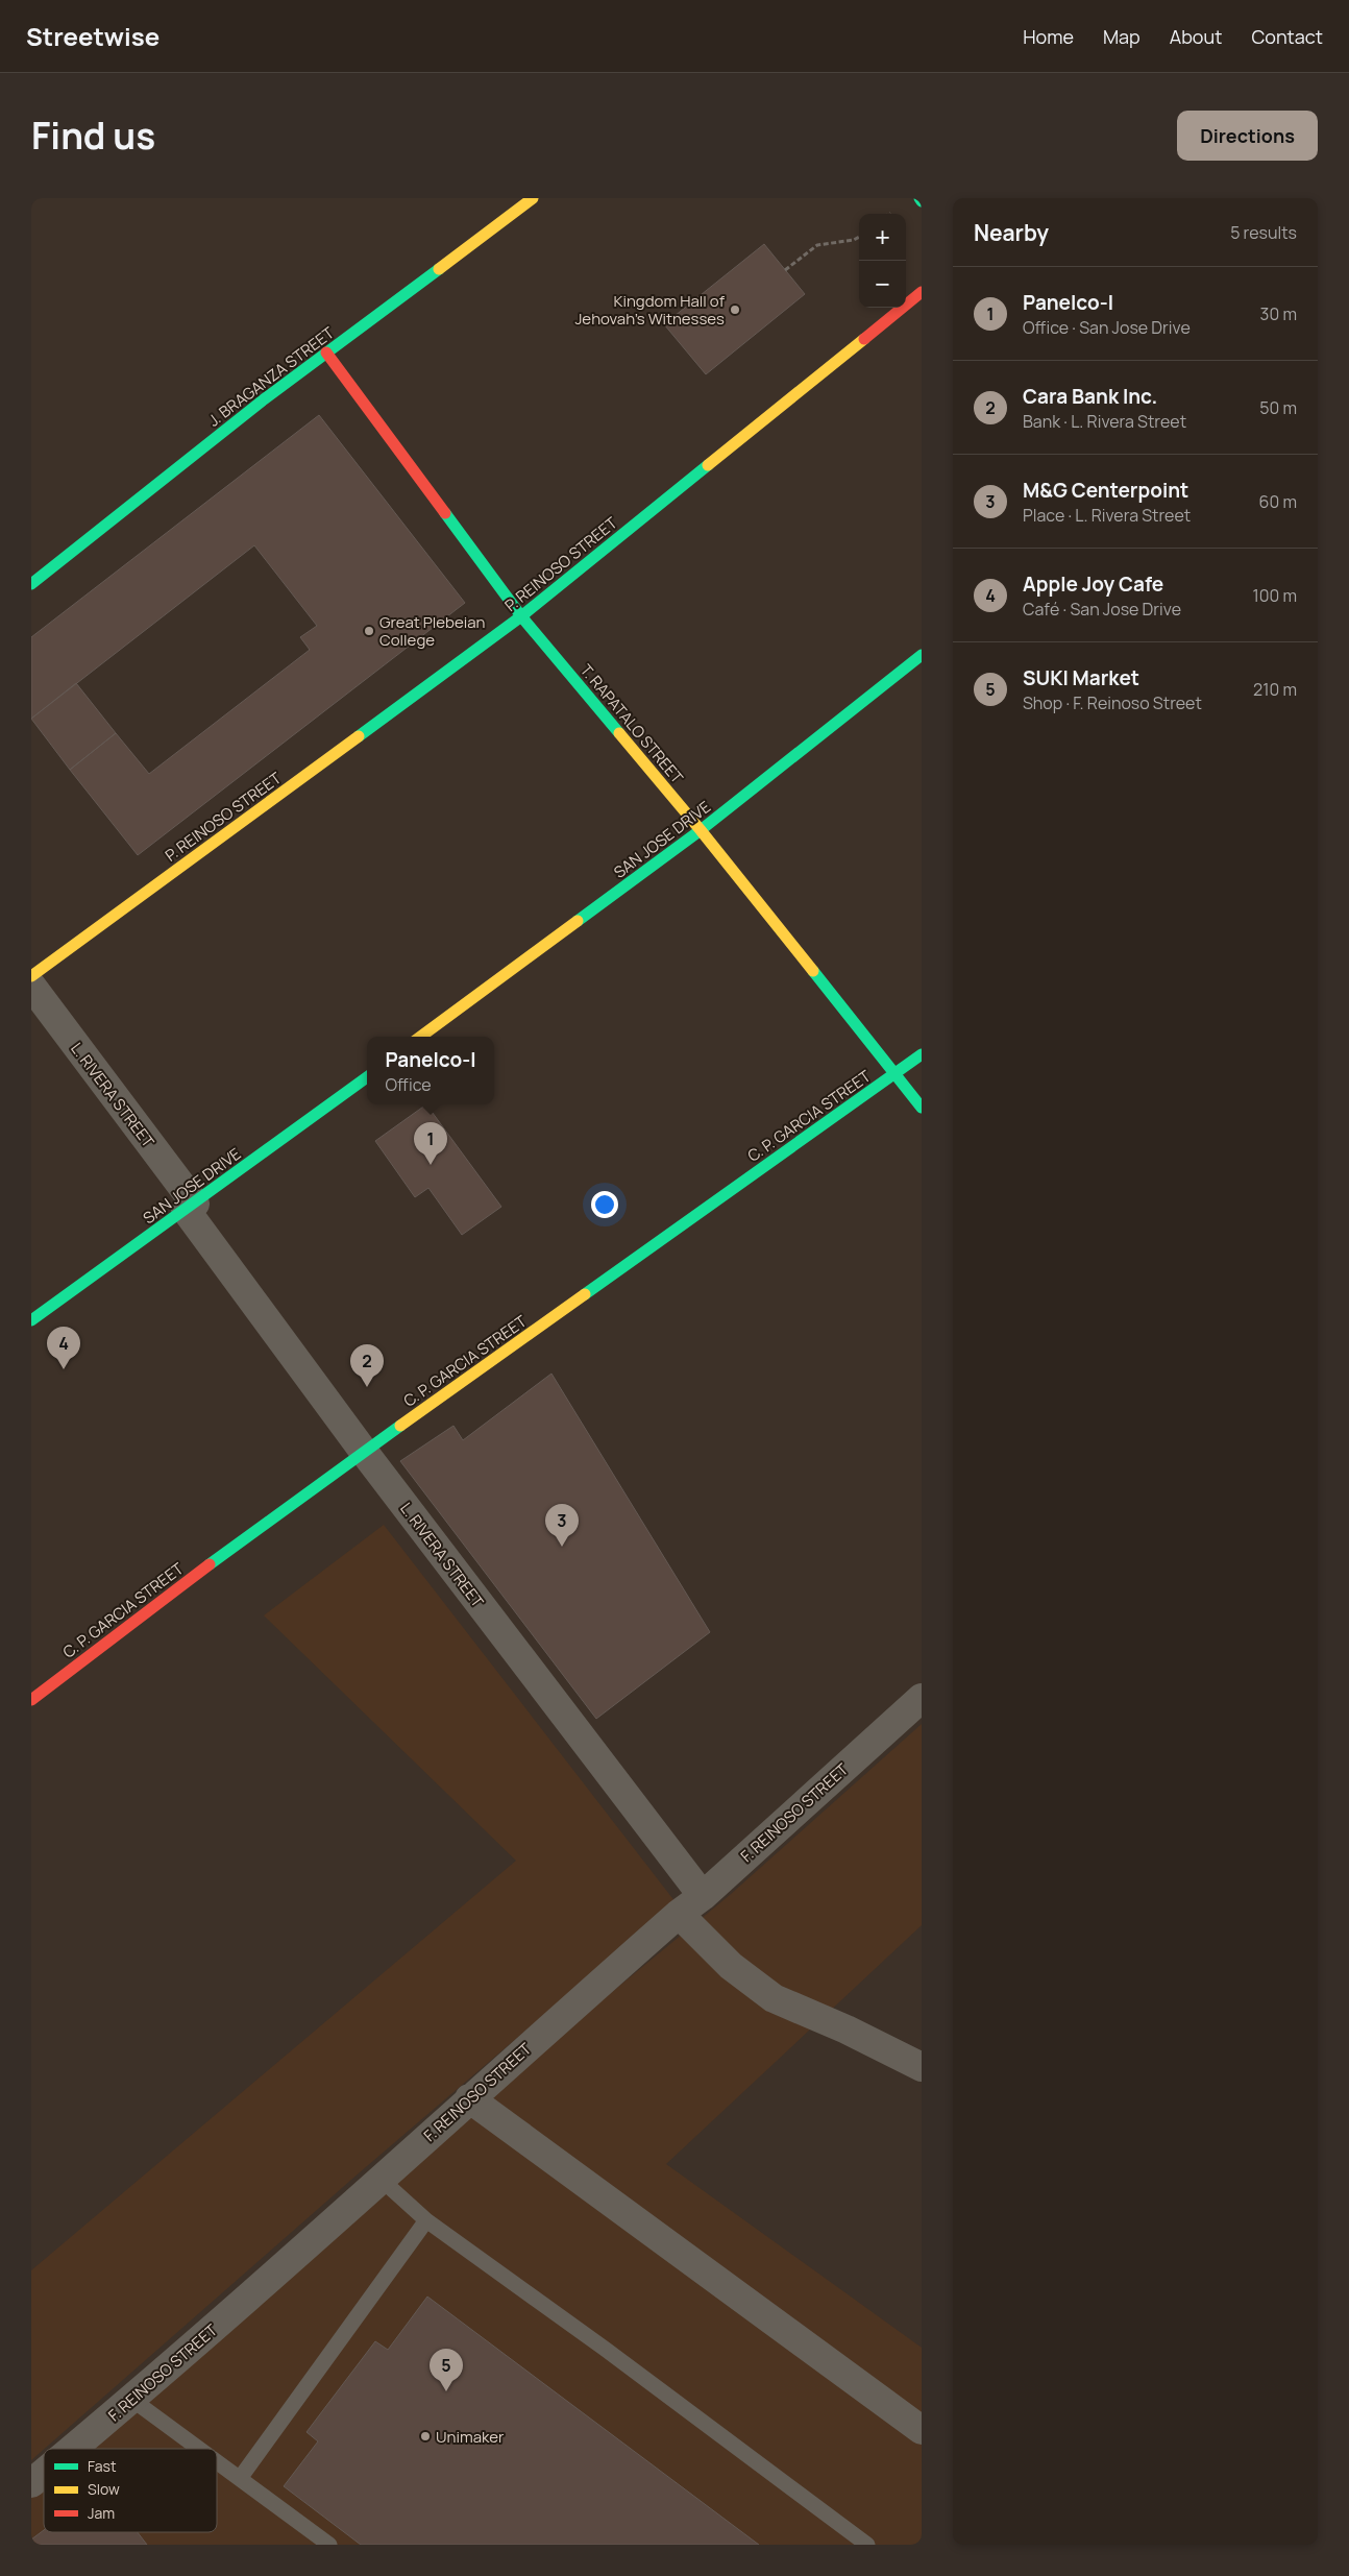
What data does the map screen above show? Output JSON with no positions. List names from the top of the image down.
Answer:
{
  "streets": {
    "street": [
      "J. BRAGANZA STREET",
      "P. REINOSO STREET",
      "T. RAPATALO STREET",
      "SAN JOSE DRIVE",
      "L. RIVERA STREET",
      "C. P. GARCIA STREET",
      "F. REINOSO STREET"
    ]
  },
  "crossings": [
    ["J. BRAGANZA STREET", "T. RAPATALO STREET"],
    ["P. REINOSO STREET", "T. RAPATALO STREET"],
    ["T. RAPATALO STREET", "SAN JOSE DRIVE"],
    ["T. RAPATALO STREET", "C. P. GARCIA STREET"],
    ["SAN JOSE DRIVE", "L. RIVERA STREET"],
    ["L. RIVERA STREET", "C. P. GARCIA STREET"],
    ["L. RIVERA STREET", "F. REINOSO STREET"]
  ],
  "places": ["Kingdom Hall of Jehovah's Witnesses", "Great Plebeian College", "Unimaker"],
  "legend": ["Fast", "Slow", "Jam"],
  "page": {
    "header": "Streetwise",
    "nav": [
      "Home",
      "Map",
      "About",
      "Contact"
    ],
    "title": "Find us",
    "buttons": "Directions",
    "heading": ["Nearby", "5 results"],
    "map_buttons": ["+", "−"],
    "list": [
      {
        "mark": "1",
        "name": "Panelco-I",
        "note": "Office · San Jose Drive",
        "value": "30 m"
      },
      {
        "mark": "2",
        "name": "Cara Bank Inc.",
        "note": "Bank · L. Rivera Street",
        "value": "50 m"
      },
      {
        "mark": "3",
        "name": "M&G Centerpoint",
        "note": "Place · L. Rivera Street",
        "value": "60 m"
      },
      {
        "mark": "4",
        "name": "Apple Joy Cafe",
        "note": "Café · San Jose Drive",
        "value": "100 m"
      },
      {
        "mark": "5",
        "name": "SUKI Market",
        "note": "Shop · F. Reinoso Street",
        "value": "210 m"
      }
    ],
    "popup": ["Panelco-I", "Office"],
    "pins": [
      "1",
      "4",
      "2",
      "3",
      "5"
    ]
  }
}
